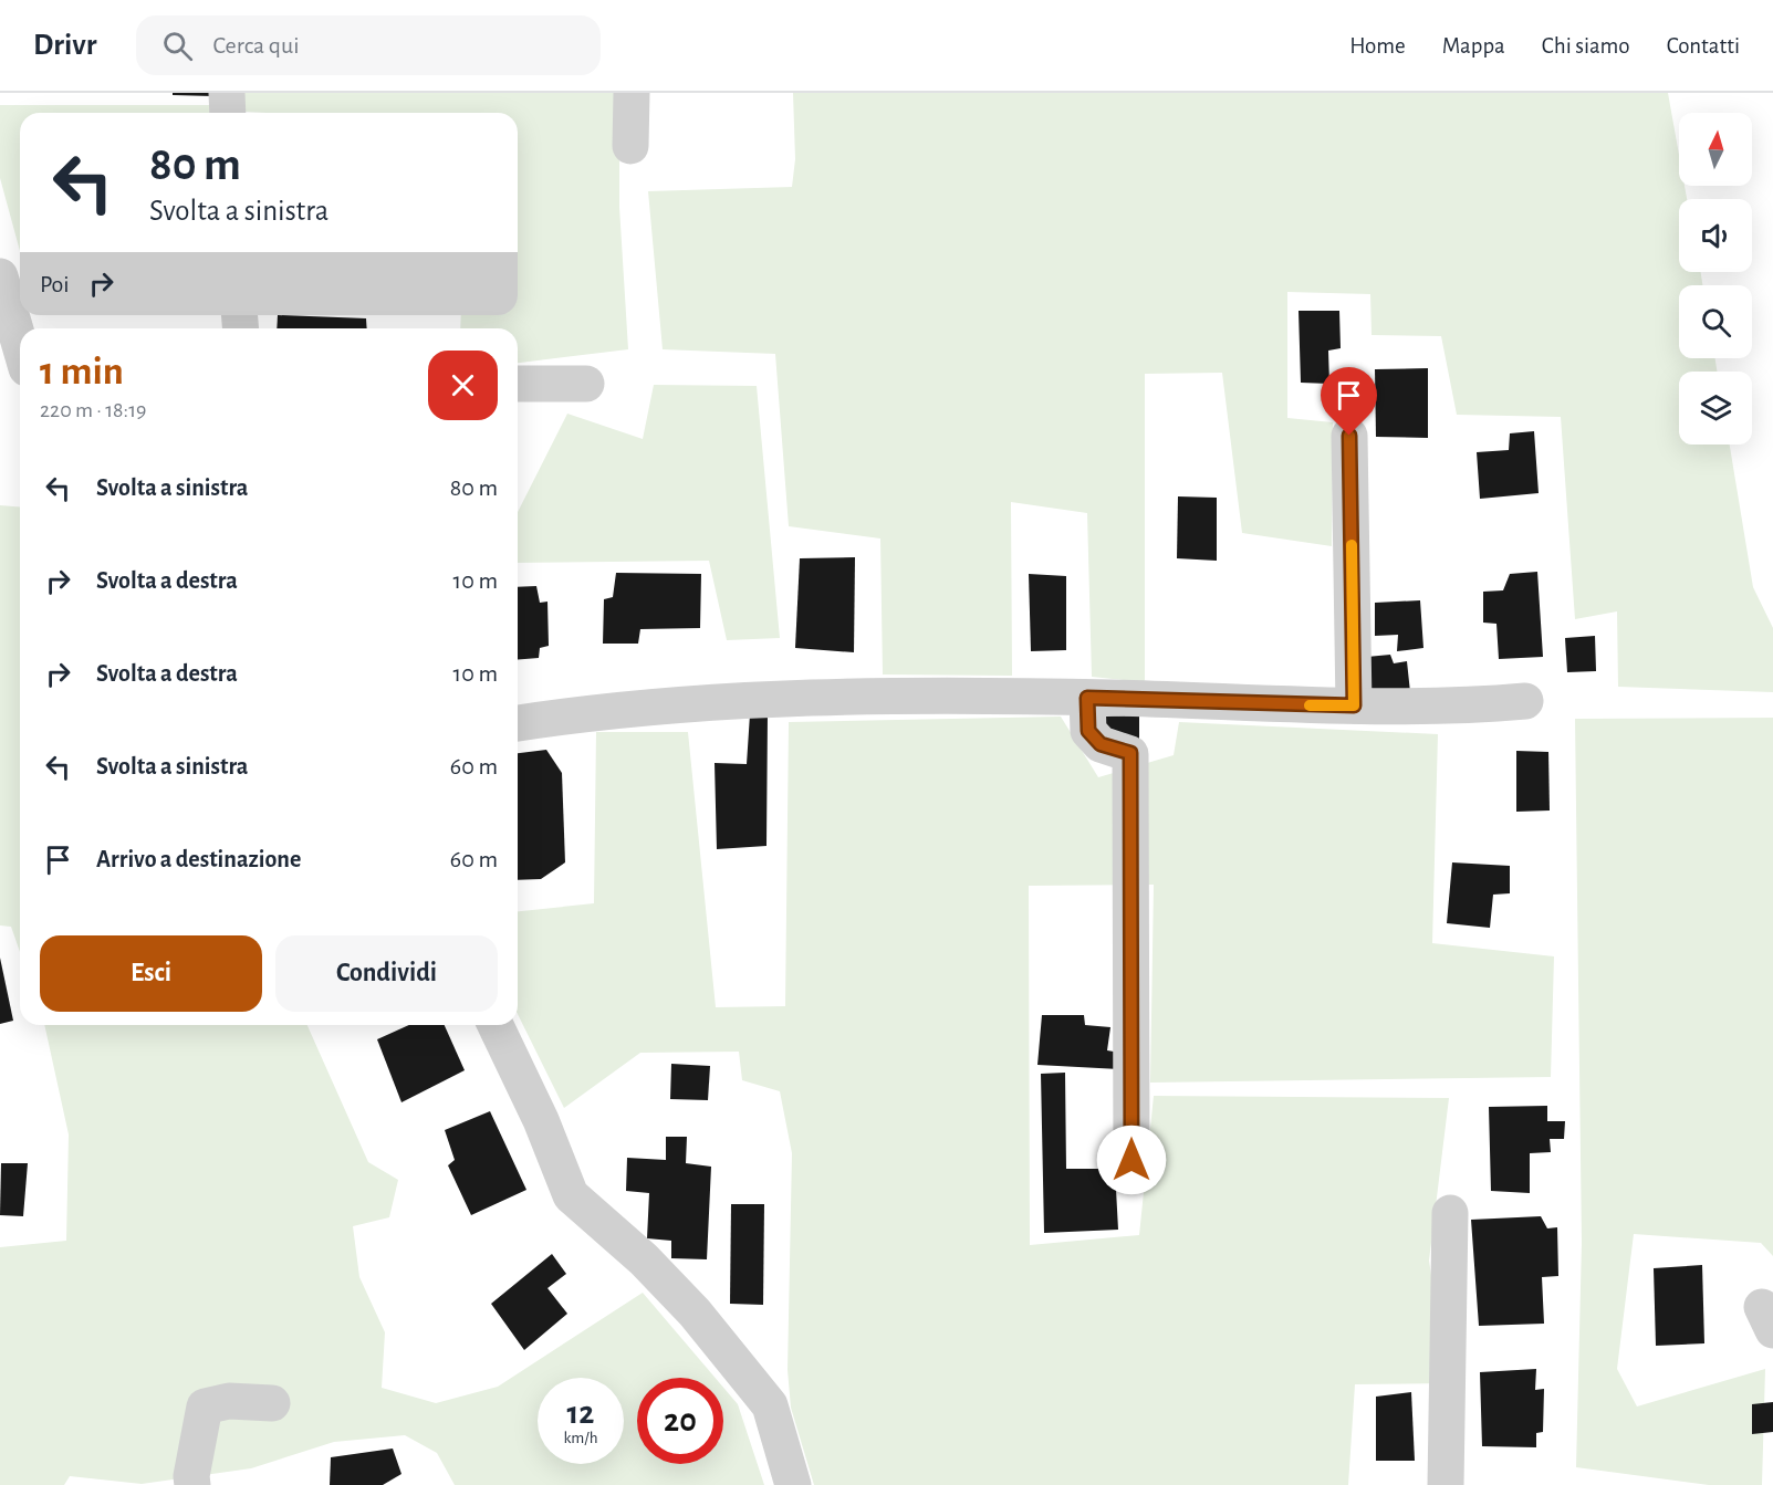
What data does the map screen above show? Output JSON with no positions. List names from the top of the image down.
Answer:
{
  "north": "top",
  "page": {
    "header": "Drivr",
    "search": "Cerca qui",
    "nav": [
      "Home",
      "Mappa",
      "Chi siamo",
      "Contatti"
    ],
    "turn": ["80 m", "Svolta a sinistra"],
    "then": "Poi",
    "heading": ["1 min", "220 m · 18:19"],
    "list": [
      {
        "name": "Svolta a sinistra",
        "value": "80 m"
      },
      {
        "name": "Svolta a destra",
        "value": "10 m"
      },
      {
        "name": "Svolta a destra",
        "value": "10 m"
      },
      {
        "name": "Svolta a sinistra",
        "value": "60 m"
      },
      {
        "name": "Arrivo a destinazione",
        "value": "60 m"
      }
    ],
    "buttons": ["Esci", "Condividi"],
    "speed": "12 km/h",
    "limit": "20"
  }
}
